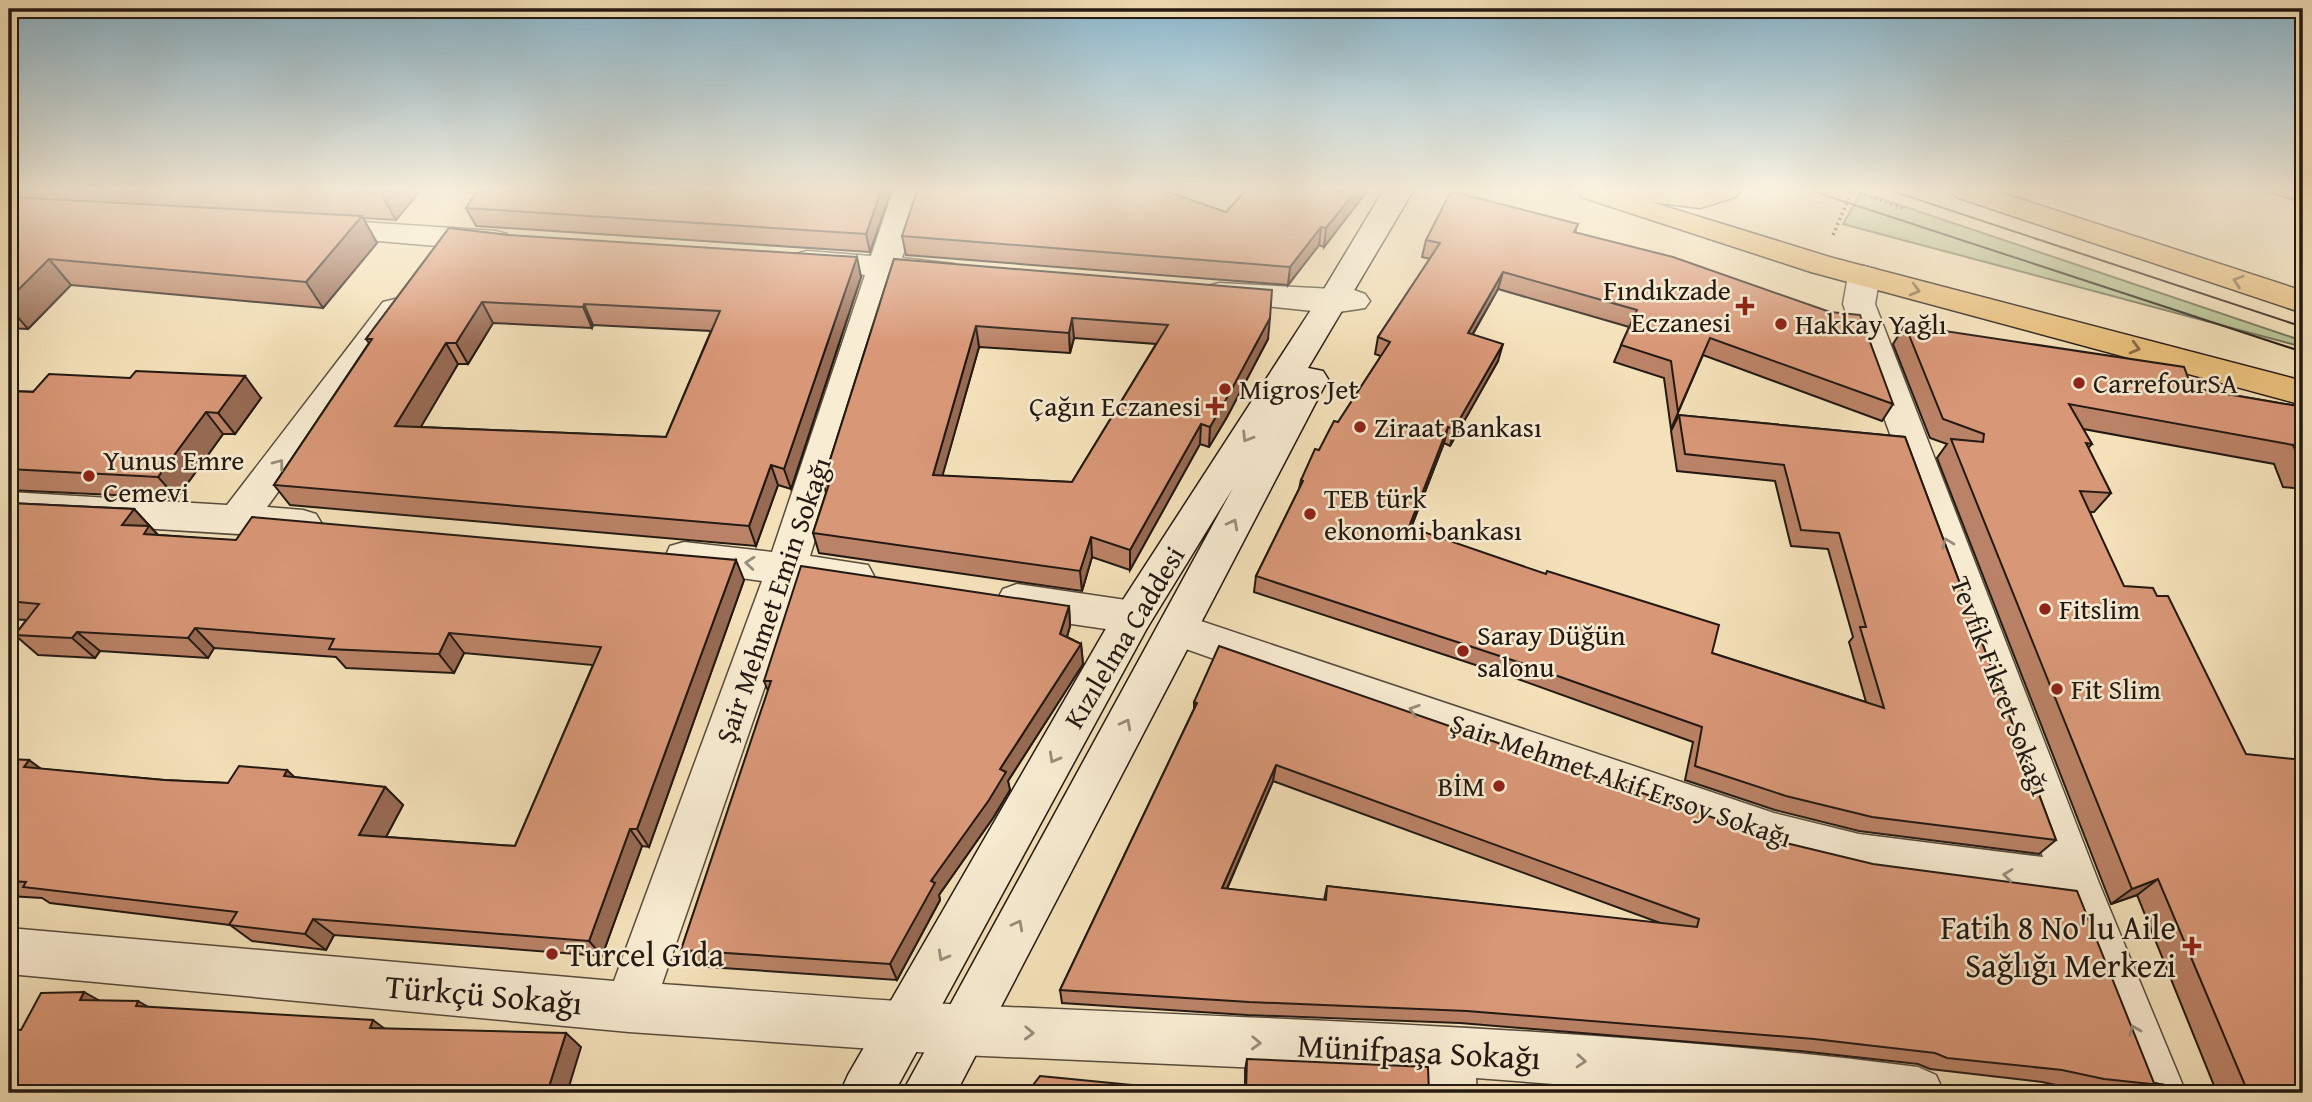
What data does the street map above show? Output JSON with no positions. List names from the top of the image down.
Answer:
{
  "streets": {
    "street": [
      "Şair Mehmet Emin Sokağı",
      "Kızılelma Caddesi",
      "Tevfik Fikret Sokağı",
      "Şair Mehmet Akif Ersoy Sokağı",
      "Türkçü Sokağı",
      "Münifpaşa Sokağı"
    ]
  },
  "crossings": [
    ["Şair Mehmet Emin Sokağı", "Türkçü Sokağı"],
    ["Kızılelma Caddesi", "Şair Mehmet Akif Ersoy Sokağı"],
    ["Kızılelma Caddesi", "Türkçü Sokağı"],
    ["Kızılelma Caddesi", "Münifpaşa Sokağı"],
    ["Tevfik Fikret Sokağı", "Şair Mehmet Akif Ersoy Sokağı"],
    ["Türkçü Sokağı", "Münifpaşa Sokağı"]
  ],
  "one_way": ["Tevfik Fikret Sokağı", "Şair Mehmet Akif Ersoy Sokağı", "Münifpaşa Sokağı"],
  "places": {
    "health": ["Fındıkzade Eczanesi", "Çağın Eczanesi", "Fatih 8 No'lu Aile Sağlığı Merkezi"],
    "other": [
      "Hakkay Yağlı",
      "CarrefourSA",
      "Migros Jet",
      "Ziraat Bankası",
      "Yunus Emre Cemevi",
      "TEB türk ekonomi bankası",
      "Fitslim",
      "Saray Düğün salonu",
      "Fit Slim",
      "BİM",
      "Turcel Gıda"
    ]
  }
}
